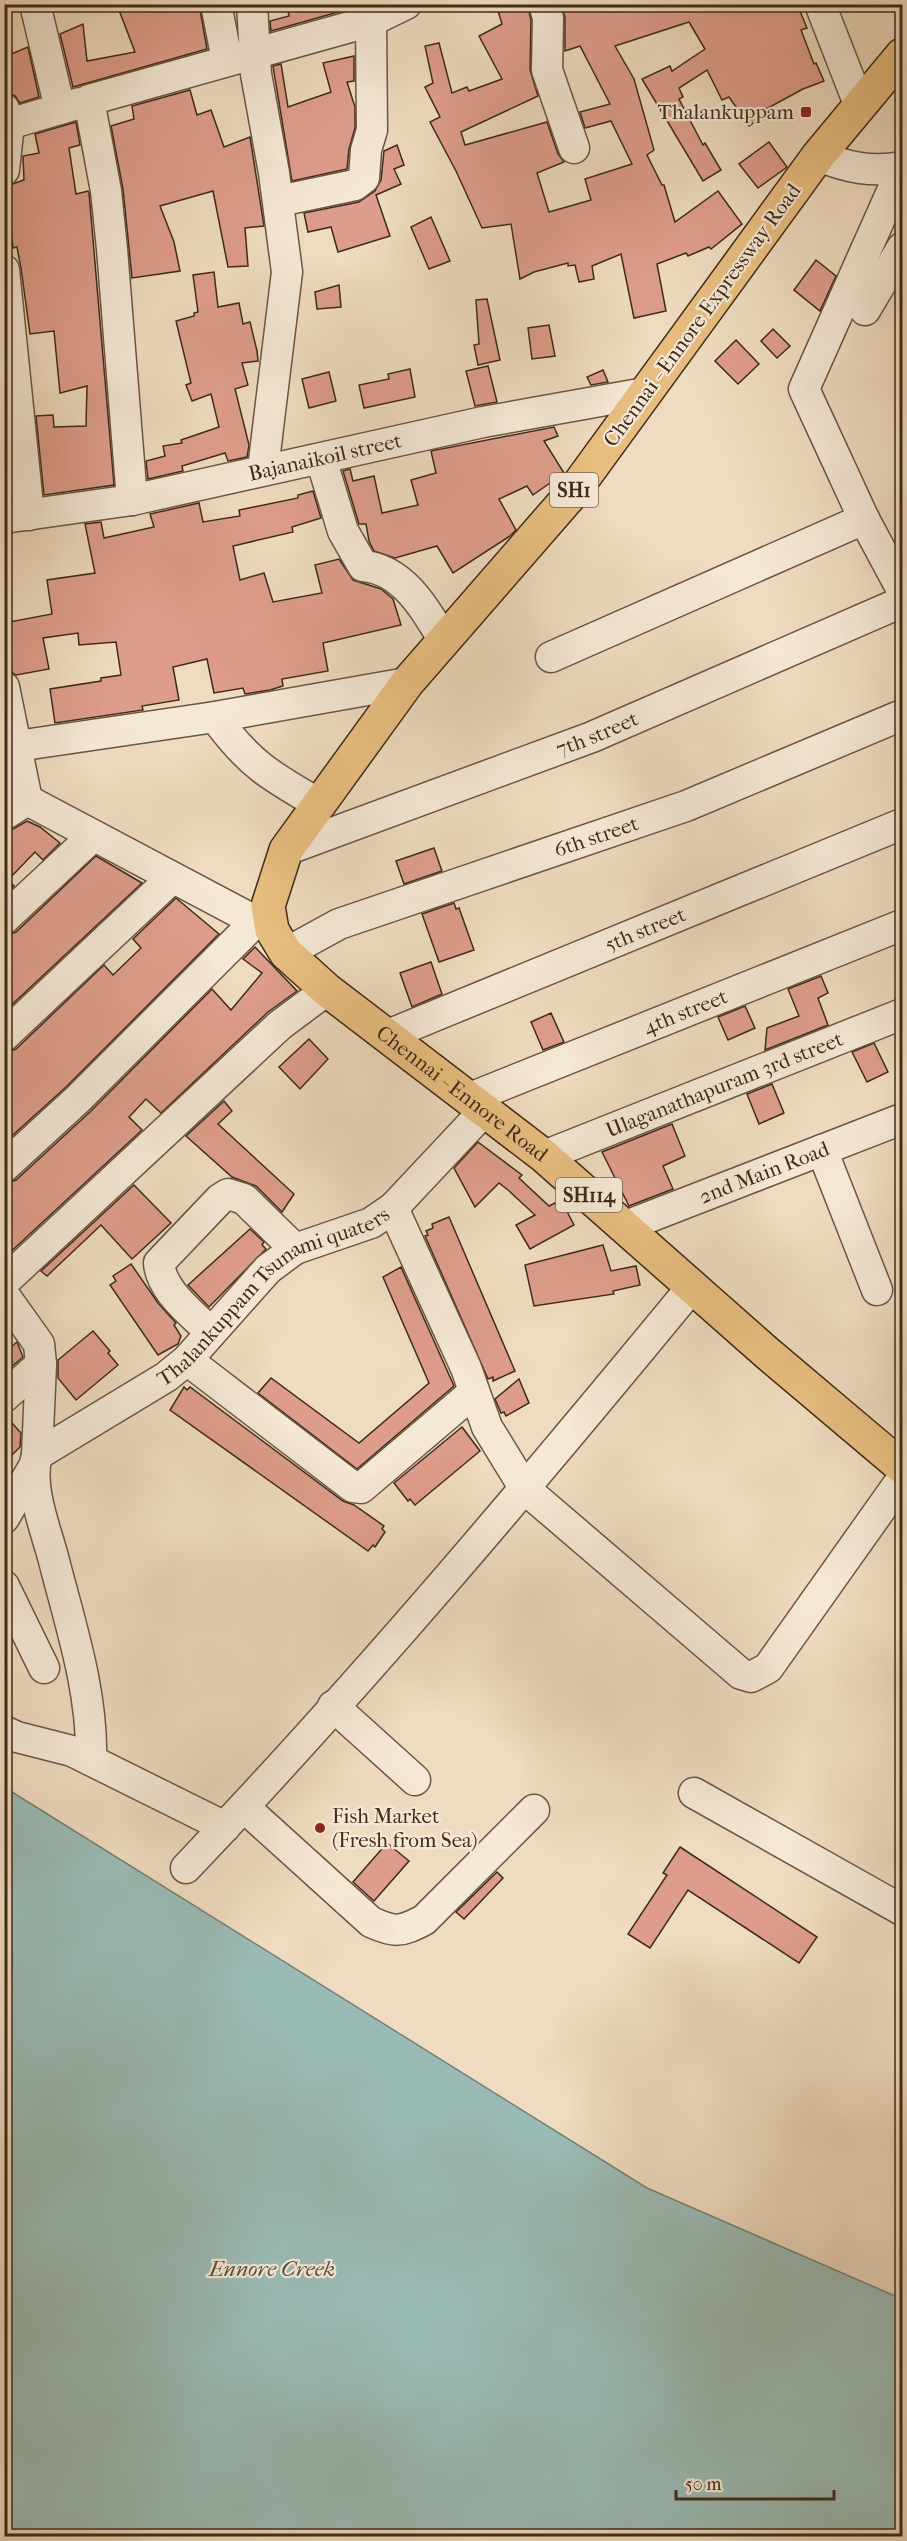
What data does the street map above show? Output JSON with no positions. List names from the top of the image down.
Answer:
{
  "streets": {
    "main road": [
      "Chennai - Ennore Expressway Road",
      "SH1",
      "Chennai - Ennore Road",
      "SH114"
    ],
    "street": [
      "Bajanaikoil street",
      "7th street",
      "6th street",
      "5th street",
      "4th street",
      "Ulaganathapuram 3rd street",
      "2nd Main Road",
      "Thalankuppam Tsunami quaters"
    ]
  },
  "crossings": [
    ["Chennai - Ennore Expressway Road", "Bajanaikoil street"],
    ["Chennai - Ennore Expressway Road", "7th street"],
    ["Chennai - Ennore Expressway Road", "6th street"],
    ["Chennai - Ennore Expressway Road", "Chennai - Ennore Road"],
    ["6th street", "Chennai - Ennore Road"],
    ["5th street", "Chennai - Ennore Road"],
    ["4th street", "Chennai - Ennore Road"],
    ["4th street", "Thalankuppam Tsunami quaters"],
    ["Ulaganathapuram 3rd street", "Chennai - Ennore Road"],
    ["Chennai - Ennore Road", "2nd Main Road"],
    ["Chennai - Ennore Road", "Thalankuppam Tsunami quaters"]
  ],
  "water": ["Ennore Creek"],
  "places": {
    "transit": ["Thalankuppam"],
    "other": ["Fish Market (Fresh from Sea)"]
  },
  "scale_bar": "50 m"
}
